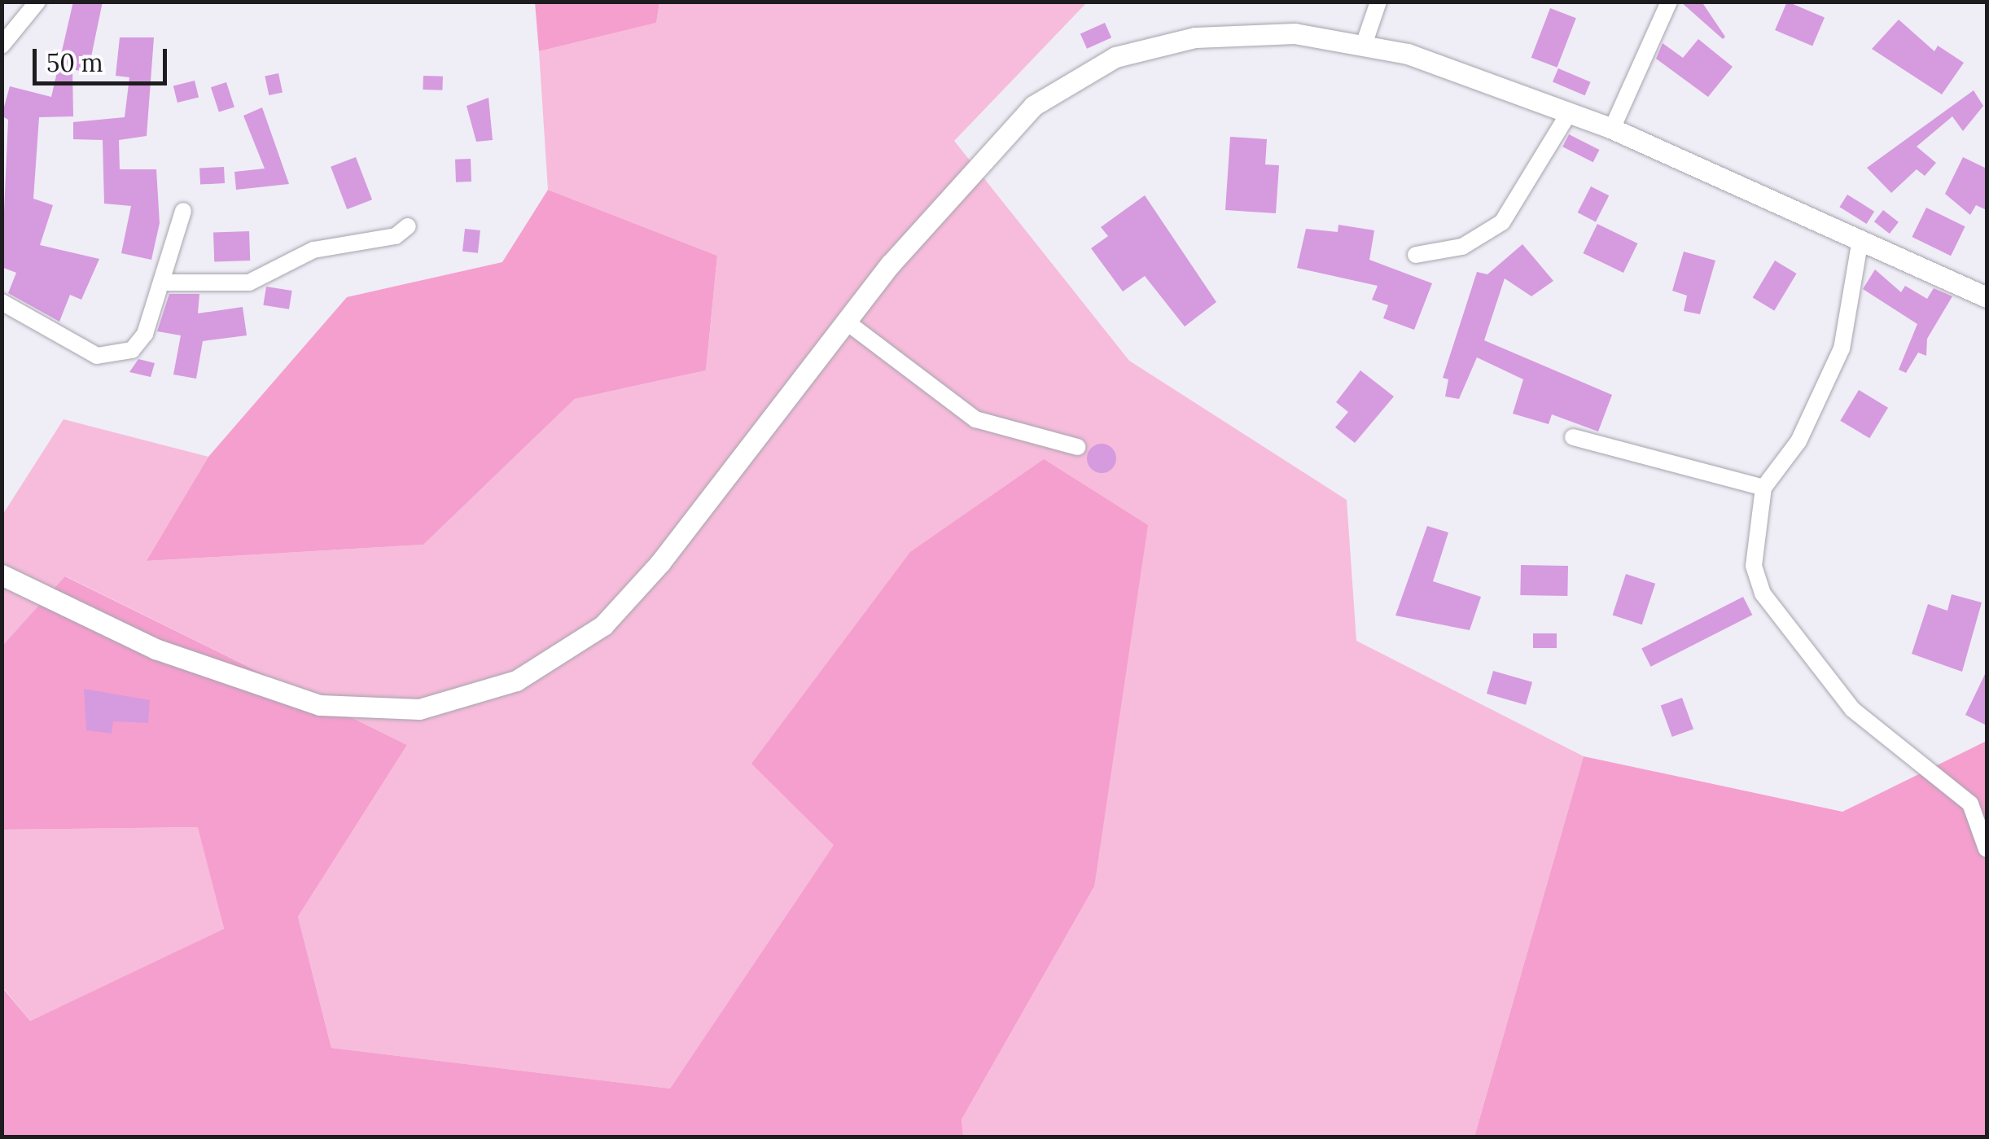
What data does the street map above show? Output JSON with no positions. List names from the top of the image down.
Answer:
{
  "scale_bar": "50 m"
}
